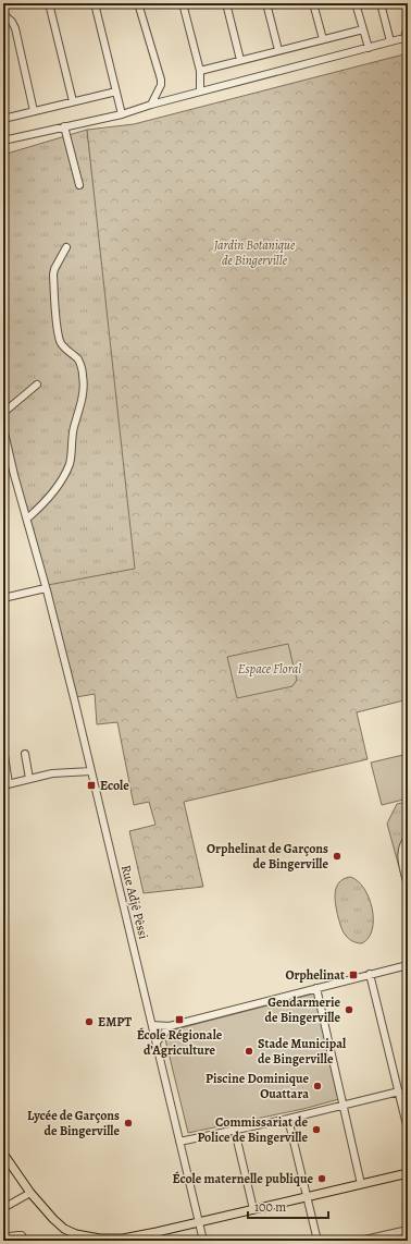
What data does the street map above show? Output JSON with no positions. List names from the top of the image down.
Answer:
{
  "streets": {
    "street": ["Rue Adjê Pêssi"]
  },
  "parks": ["Jardin Botanique de Bingerville", "Espace Floral"],
  "places": {
    "transit": ["Ecole", "Orphelinat", "École Régionale d’Agriculture"],
    "other": [
      "Orphelinat de Garçons de Bingerville",
      "Gendarmerie de Bingerville",
      "EMPT",
      "Stade Municipal de Bingerville",
      "Piscine Dominique Ouattara",
      "Lycée de Garçons de Bingerville",
      "Commissariat de Police de Bingerville",
      "École maternelle publique"
    ]
  },
  "scale_bar": "100 m"
}
